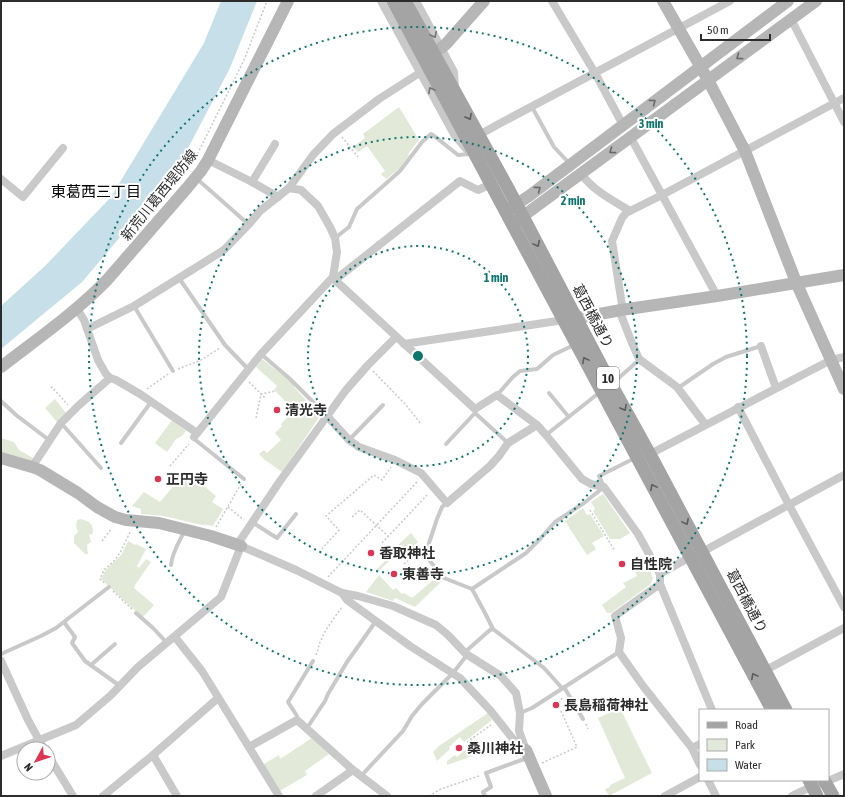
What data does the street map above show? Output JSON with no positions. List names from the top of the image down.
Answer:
{
  "streets": {
    "main road": ["葛西橋通り", "10"],
    "street": ["新荒川葛西堤防線"]
  },
  "districts": ["東葛西三丁目"],
  "places": [
    "清光寺",
    "正円寺",
    "香取神社",
    "自性院",
    "東善寺",
    "長島稲荷神社",
    "桑川神社"
  ],
  "legend": ["Road", "Park", "Water"],
  "scale_bar": "50 m",
  "north": "bottom left",
  "rings": ["3 min", "2 min", "1 min"]
}
